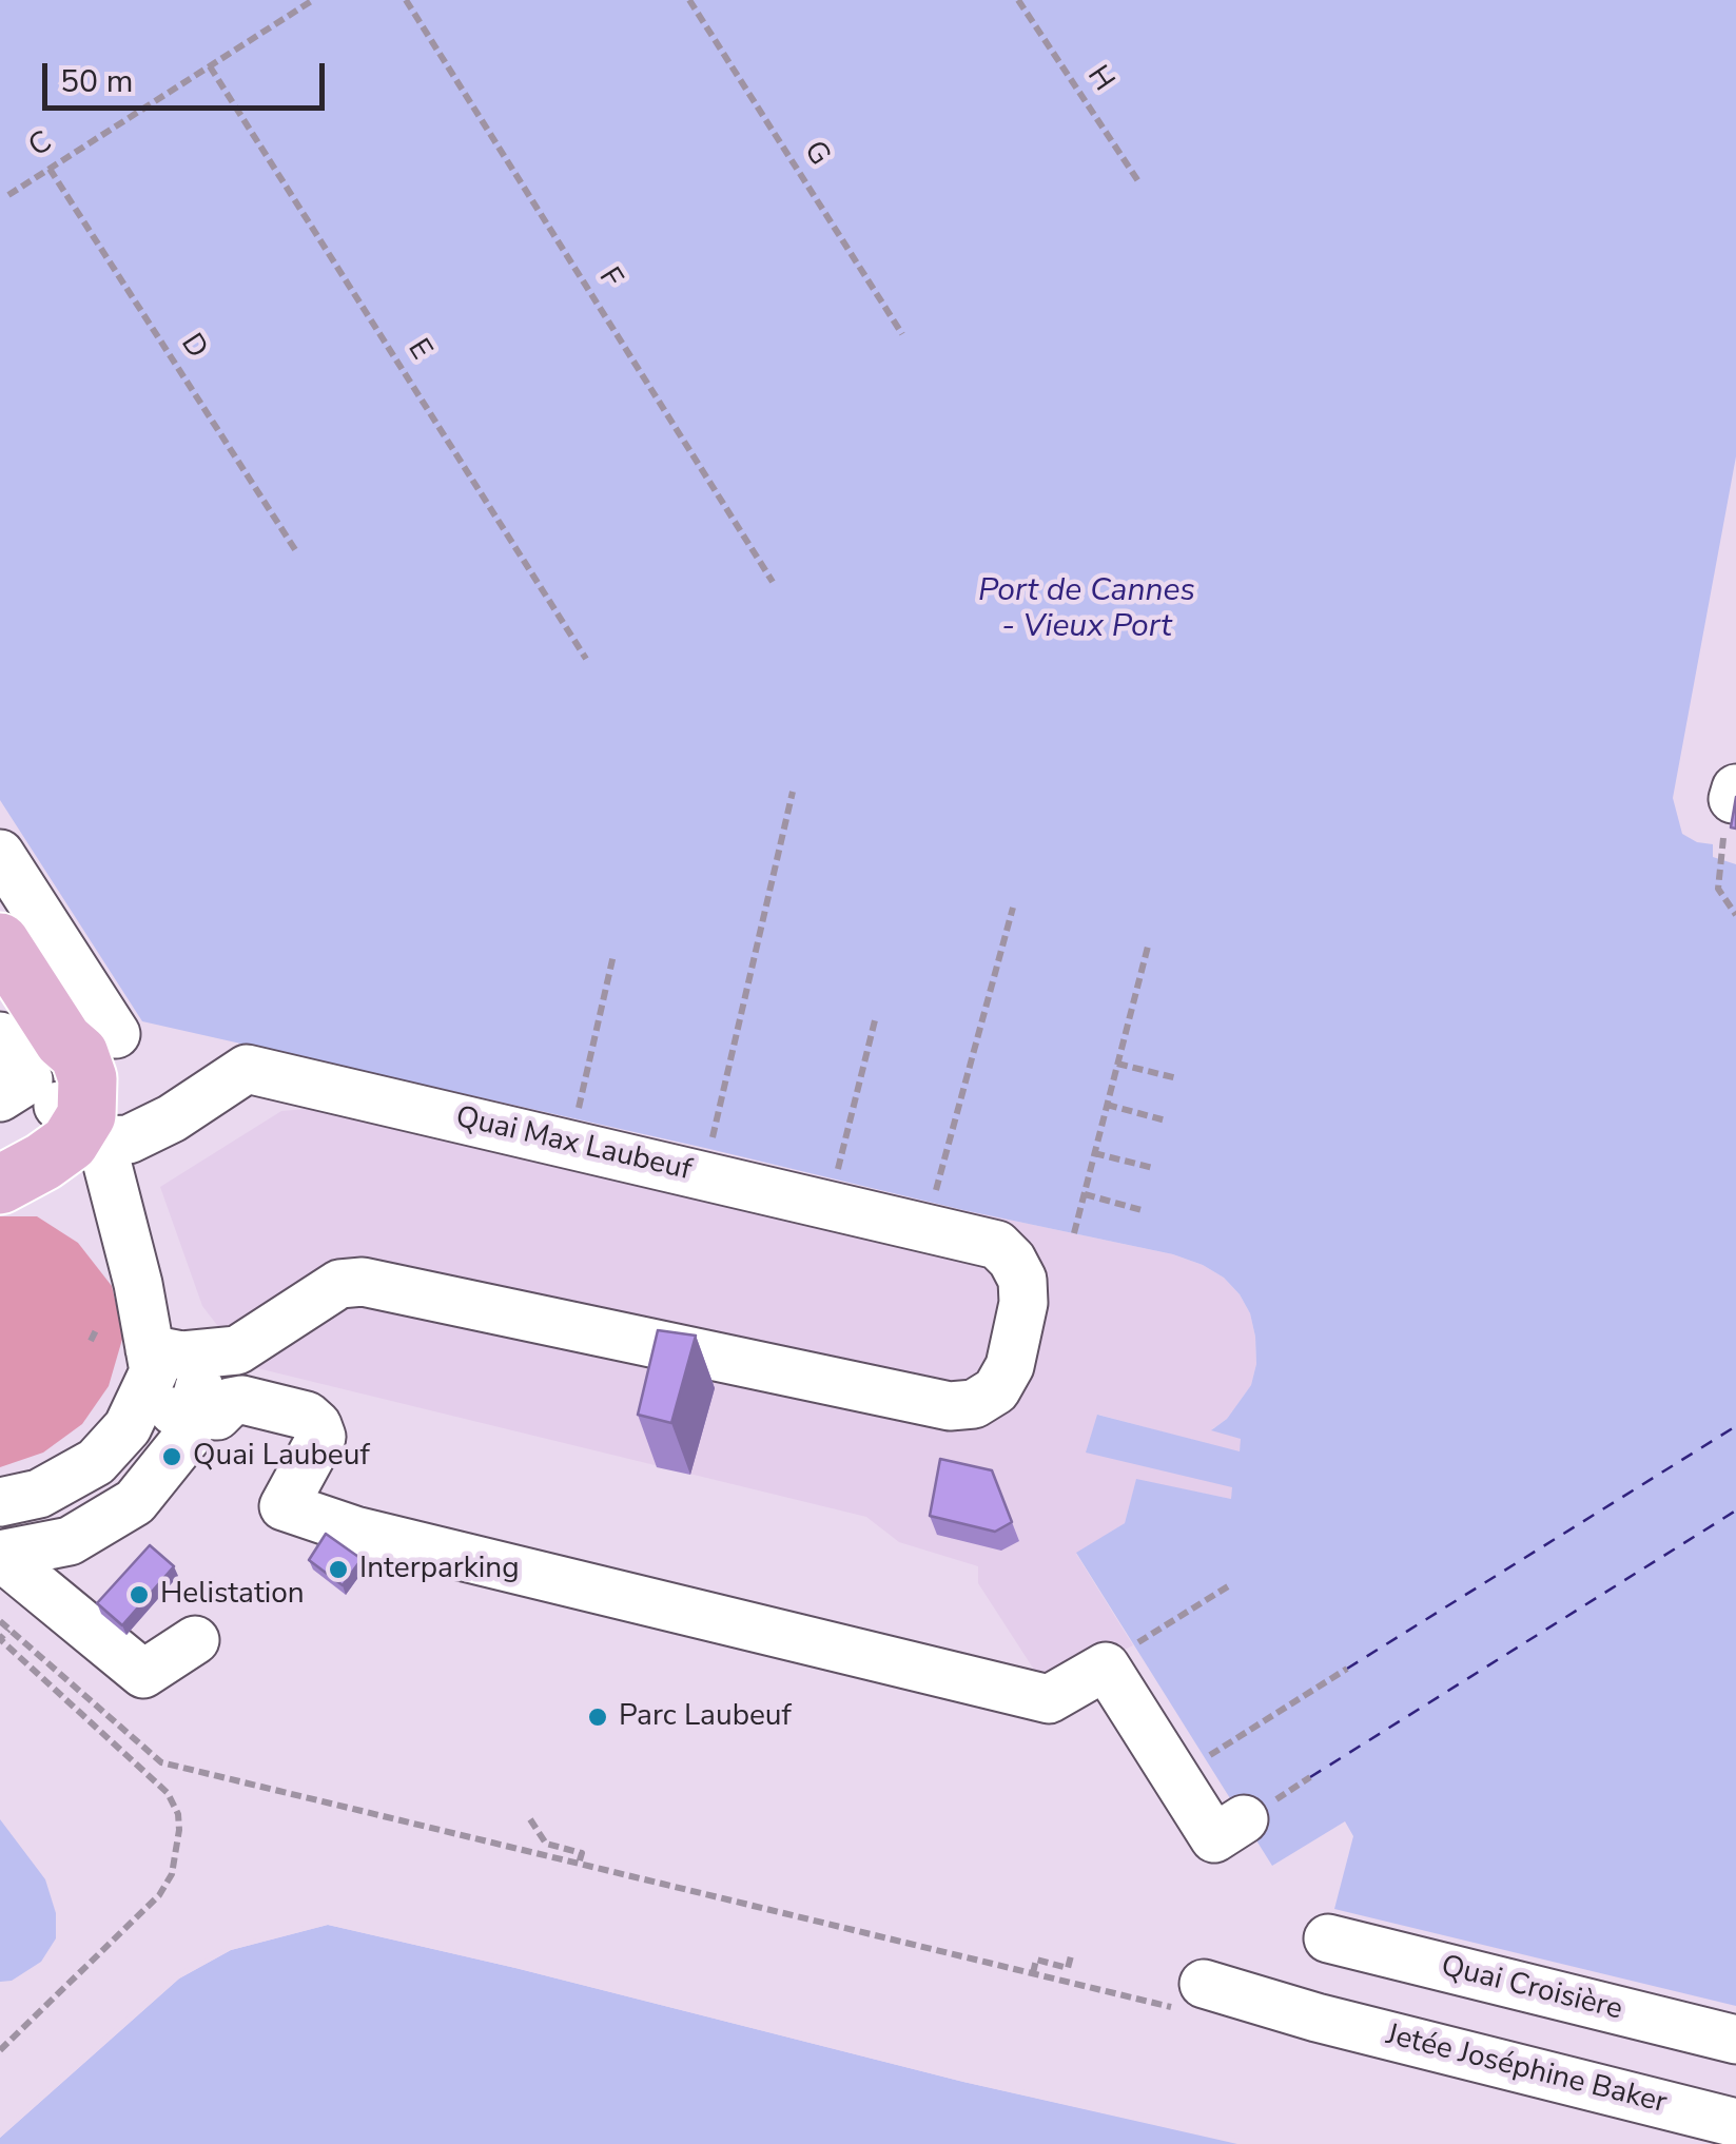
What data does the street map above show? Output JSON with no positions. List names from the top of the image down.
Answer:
{
  "streets": {
    "street": ["Quai Max Laubeuf", "Quai Croisière", "Jetée Joséphine Baker"],
    "path": [
      "H",
      "C",
      "G",
      "F",
      "D",
      "E"
    ]
  },
  "crossings": [
    ["C", "D"],
    ["C", "E"]
  ],
  "water": ["Port de Cannes - Vieux Port"],
  "places": [
    "Quai Laubeuf",
    "Interparking",
    "Helistation",
    "Parc Laubeuf"
  ],
  "scale_bar": "50 m"
}
